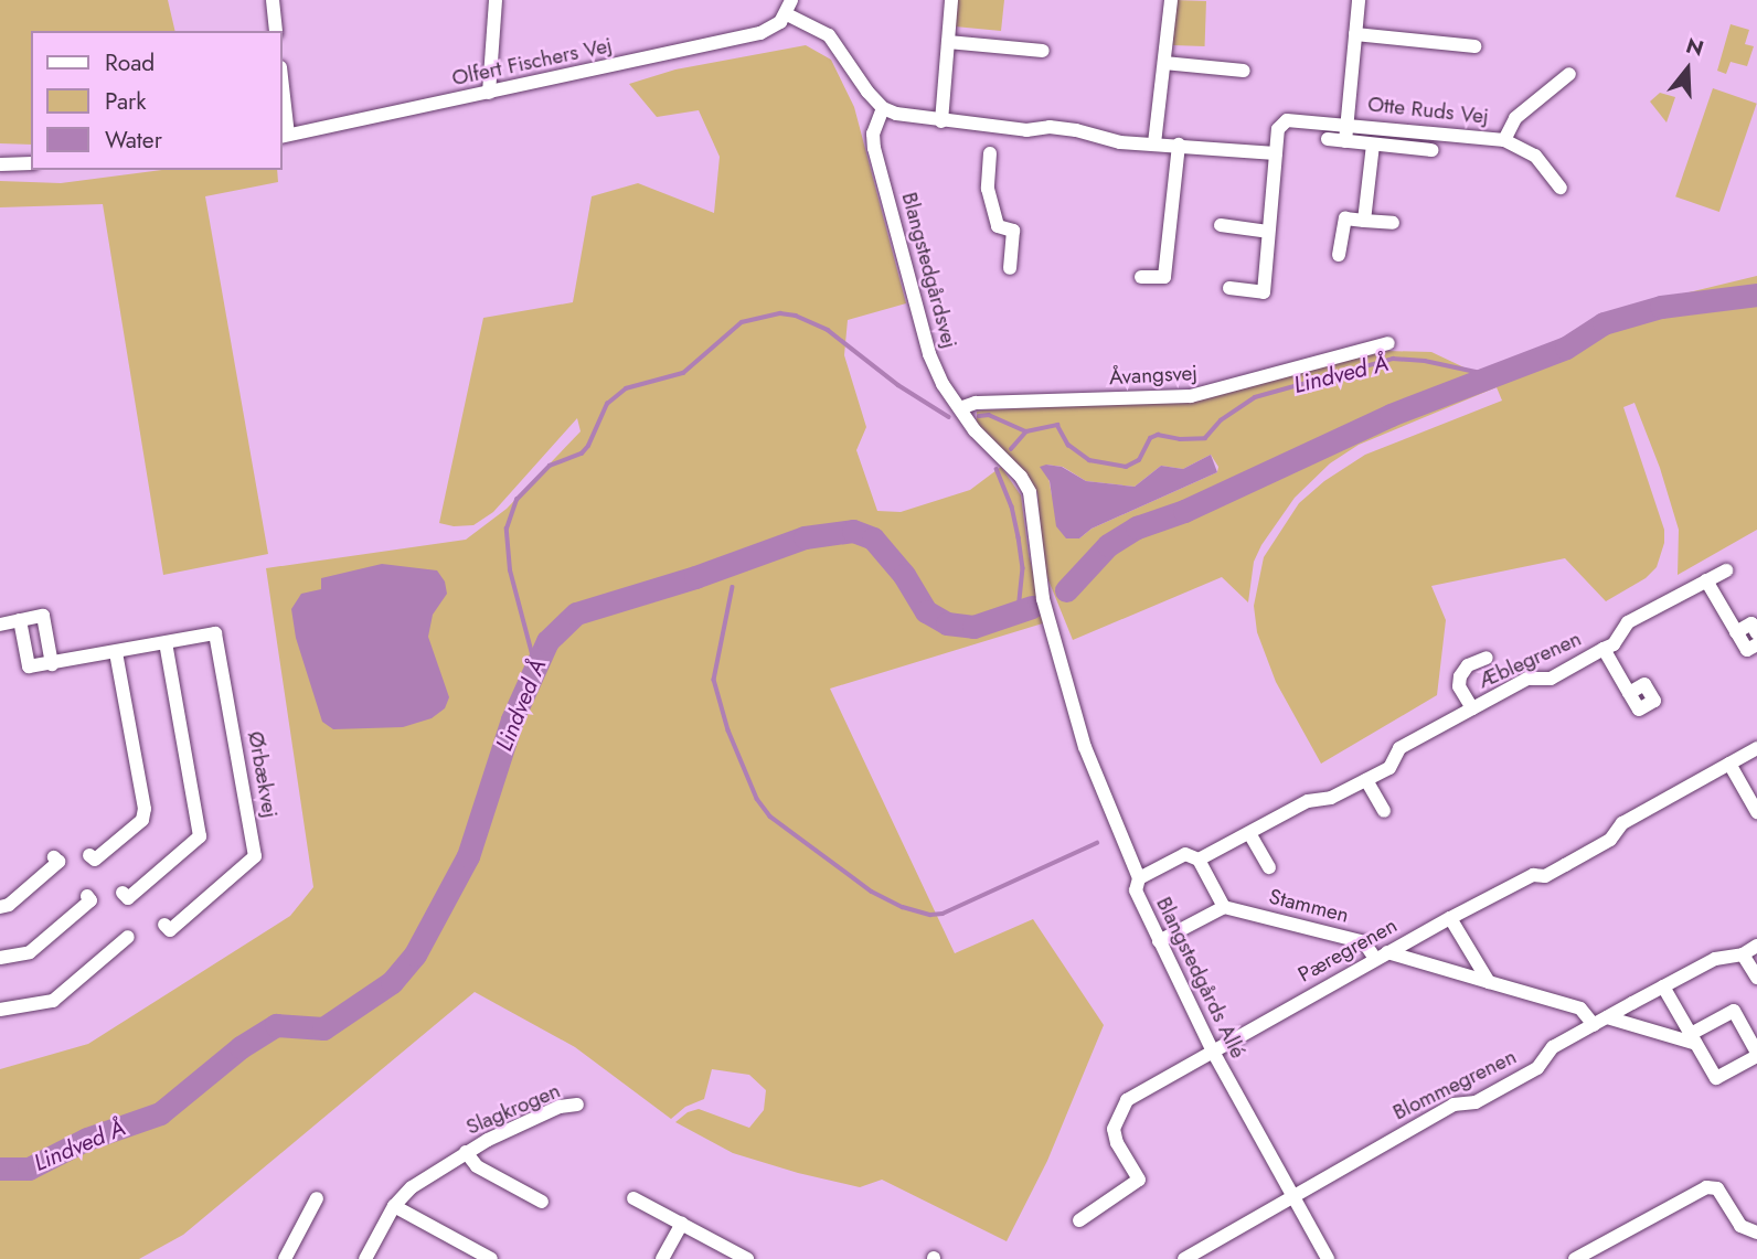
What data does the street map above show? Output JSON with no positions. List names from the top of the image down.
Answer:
{
  "streets": {
    "street": [
      "Olfert Fischers Vej",
      "Otte Ruds Vej",
      "Blangstedgårdsvej",
      "Åvangsvej",
      "Æblegrenen",
      "Ørbækvej",
      "Stammen",
      "Pæregrenen",
      "Blangstedgårds Allé",
      "Blommegrenen",
      "Slagkrogen"
    ]
  },
  "crossings": [
    ["Blangstedgårdsvej", "Åvangsvej"],
    ["Blangstedgårdsvej", "Blangstedgårds Allé"],
    ["Stammen", "Pæregrenen"],
    ["Stammen", "Blommegrenen"],
    ["Pæregrenen", "Blangstedgårds Allé"],
    ["Blangstedgårds Allé", "Blommegrenen"]
  ],
  "water": ["Lindved Å"],
  "legend": ["Road", "Park", "Water"],
  "north": "top"
}
